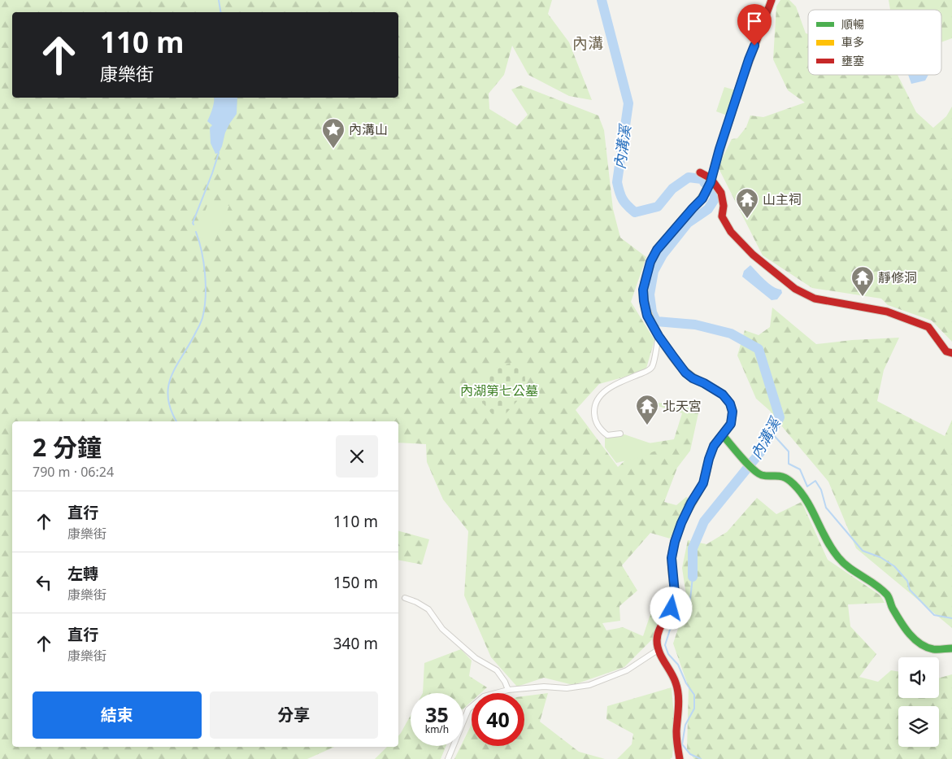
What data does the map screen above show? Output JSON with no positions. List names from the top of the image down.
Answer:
{
  "districts": ["內溝"],
  "water": ["內溝溪"],
  "parks": ["內湖第七公墓"],
  "places": {
    "place": ["內溝山"],
    "temple": ["山主祠", "靜修洞", "北天宮"]
  },
  "legend": ["順暢", "車多", "壅塞"],
  "page": {
    "turn": ["110 m", "康樂街"],
    "heading": ["2 分鐘", "790 m · 06:24"],
    "list": [
      {
        "name": "直行",
        "note": "康樂街",
        "value": "110 m"
      },
      {
        "name": "左轉",
        "note": "康樂街",
        "value": "150 m"
      },
      {
        "name": "直行",
        "note": "康樂街",
        "value": "340 m"
      }
    ],
    "buttons": ["結束", "分享"],
    "speed": "35 km/h",
    "limit": "40"
  }
}
